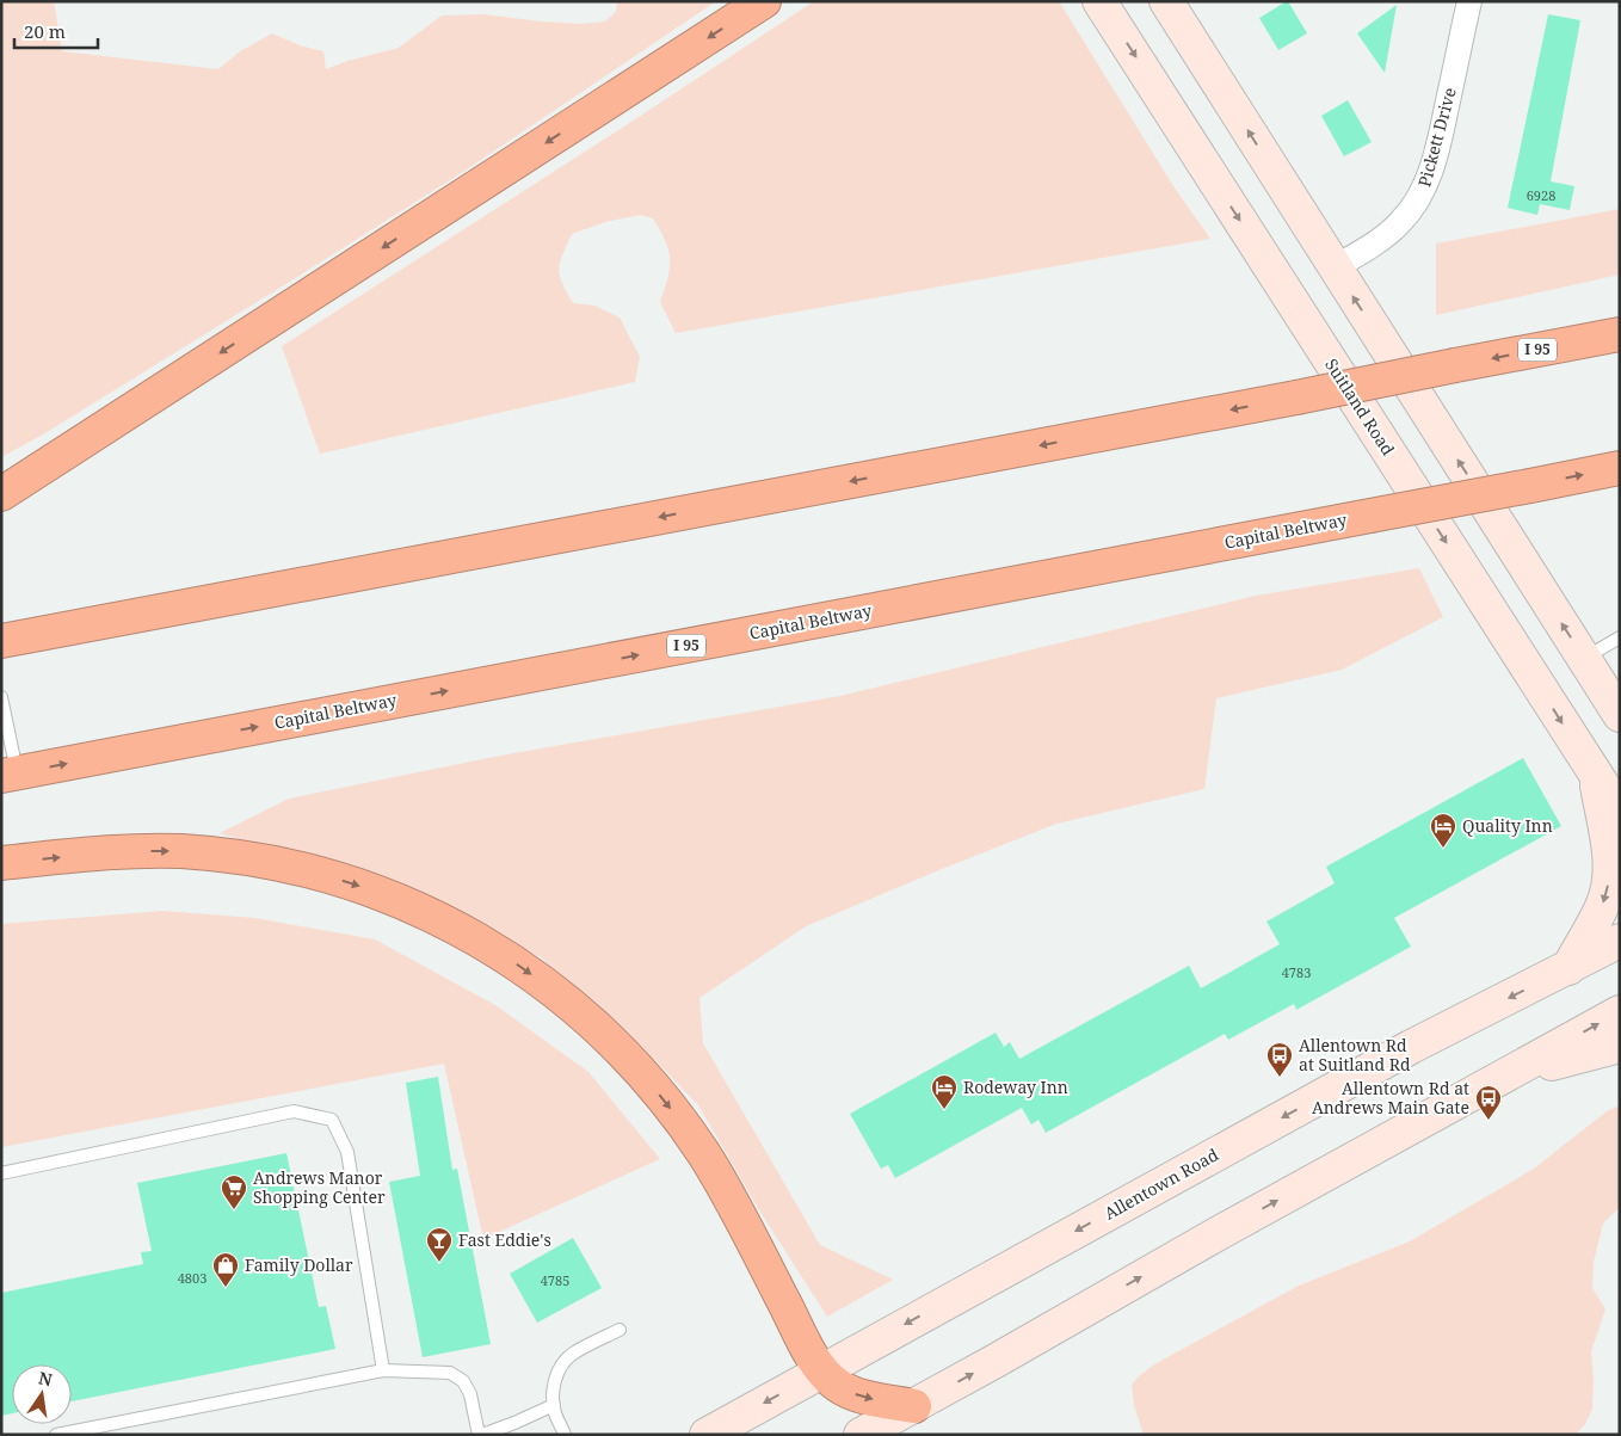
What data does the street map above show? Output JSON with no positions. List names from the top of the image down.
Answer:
{
  "streets": {
    "highway": ["I 95", "Capital Beltway"],
    "main road": ["Suitland Road", "Allentown Road"],
    "street": ["Pickett Drive"]
  },
  "places": {
    "hotel": ["Quality Inn", "Rodeway Inn"],
    "bus stop": ["Allentown Rd at Suitland Rd", "Allentown Rd at Andrews Main Gate"],
    "supermarket": ["Andrews Manor Shopping Center"],
    "bar": ["Fast Eddie's"],
    "shop": ["Family Dollar"]
  },
  "house_numbers": [
    "6928",
    "4783",
    "4803",
    "4785"
  ],
  "scale_bar": "20 m",
  "north": "top"
}
